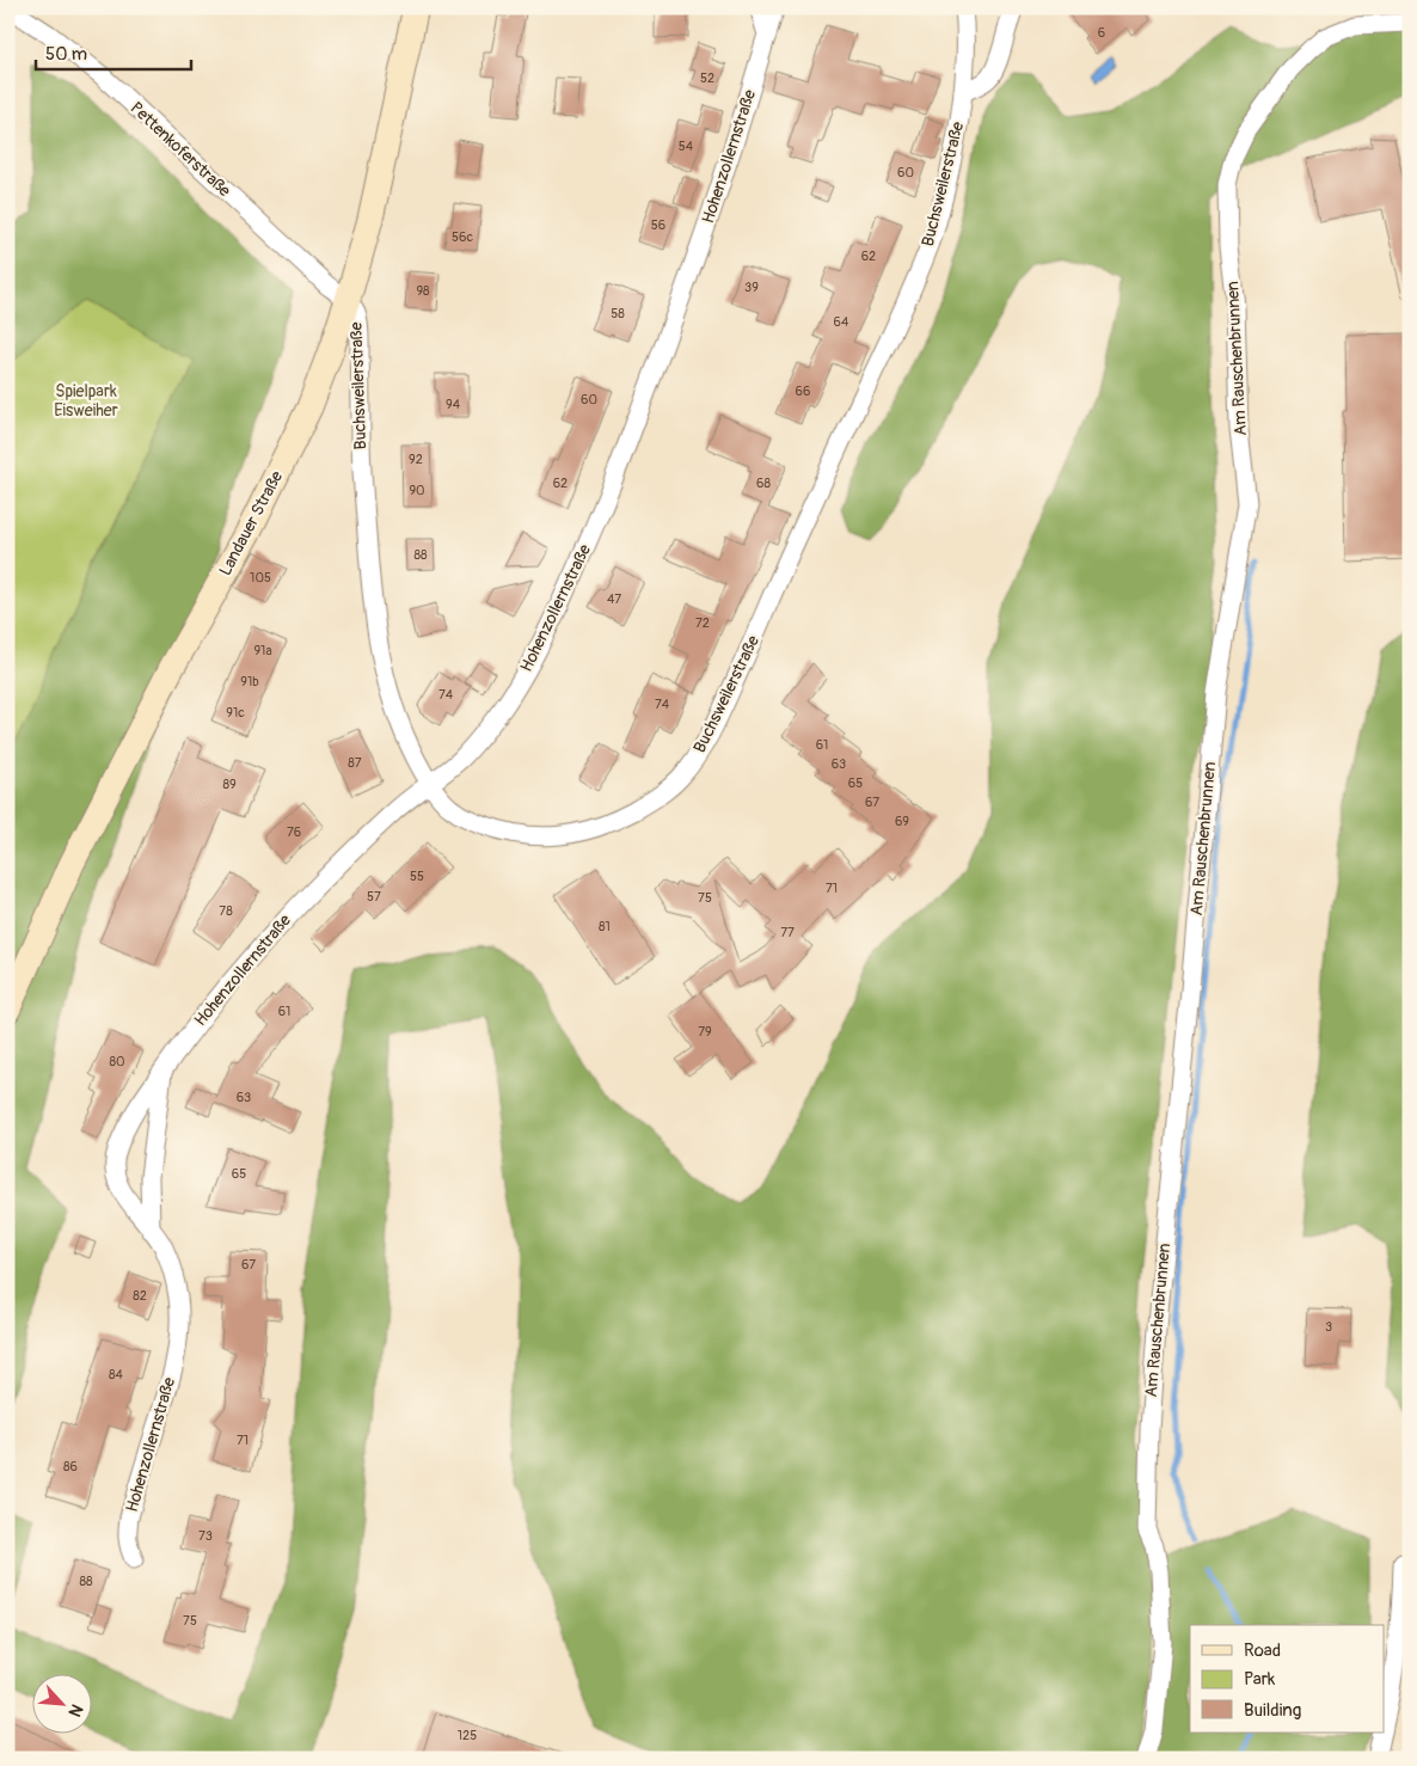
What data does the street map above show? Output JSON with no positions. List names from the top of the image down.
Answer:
{
  "streets": {
    "main road": ["Landauer Straße"],
    "street": [
      "Pettenkoferstraße",
      "Hohenzollernstraße",
      "Buchsweilerstraße",
      "Am Rauschenbrunnen"
    ]
  },
  "crossings": [
    ["Pettenkoferstraße", "Buchsweilerstraße"],
    ["Pettenkoferstraße", "Landauer Straße"],
    ["Hohenzollernstraße", "Buchsweilerstraße"],
    ["Buchsweilerstraße", "Landauer Straße"]
  ],
  "parks": ["Spielpark Eisweiher"],
  "house_numbers": [
    "6",
    "52",
    "54",
    "60",
    "56",
    "56c",
    "62",
    "39",
    "98",
    "58",
    "64",
    "66",
    "60",
    "94",
    "92",
    "62",
    "68",
    "90",
    "88",
    "105",
    "47",
    "72",
    "91a",
    "91b",
    "74",
    "74",
    "91c",
    "61",
    "87",
    "63",
    "65",
    "89",
    "67",
    "69",
    "76",
    "55",
    "71",
    "57",
    "75",
    "78",
    "81",
    "77",
    "61",
    "79",
    "80",
    "63",
    "65",
    "67",
    "82",
    "3",
    "84",
    "71",
    "86",
    "73",
    "88",
    "75",
    "125"
  ],
  "legend": ["Road", "Park", "Building"],
  "scale_bar": "50 m",
  "north": "bottom right"
}
